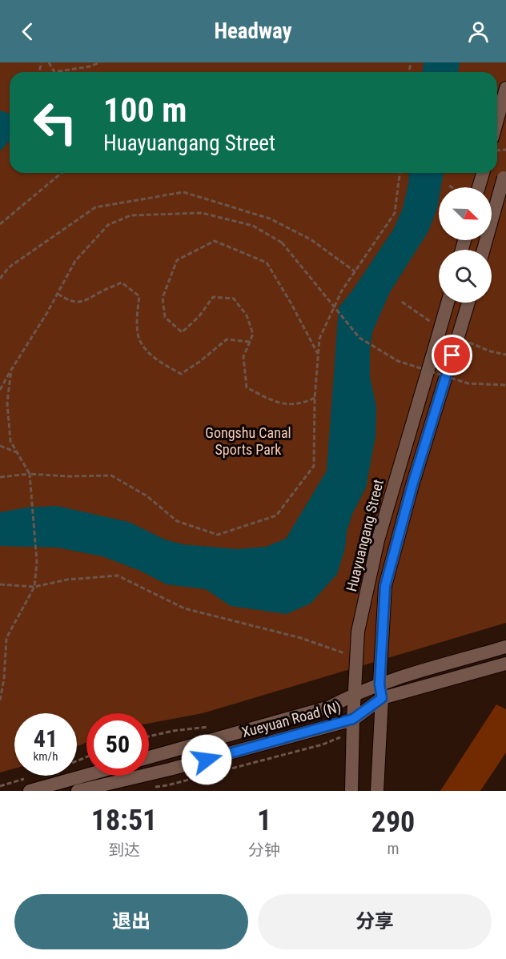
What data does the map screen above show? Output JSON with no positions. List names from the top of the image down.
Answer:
{
  "streets": {
    "street": ["Huayuangang Street", "Xueyuan Road (N)"]
  },
  "crossings": [
    ["Huayuangang Street", "Xueyuan Road (N)"]
  ],
  "parks": ["Gongshu Canal Sports Park"],
  "north": "bottom right",
  "page": {
    "header": "Headway",
    "turn": ["100 m", "Huayuangang Street"],
    "speed": "41 km/h",
    "limit": "50",
    "eta": [
      "18:51",
      "到达",
      "1",
      "分钟",
      "290",
      "m"
    ],
    "buttons": ["退出", "分享"]
  }
}
